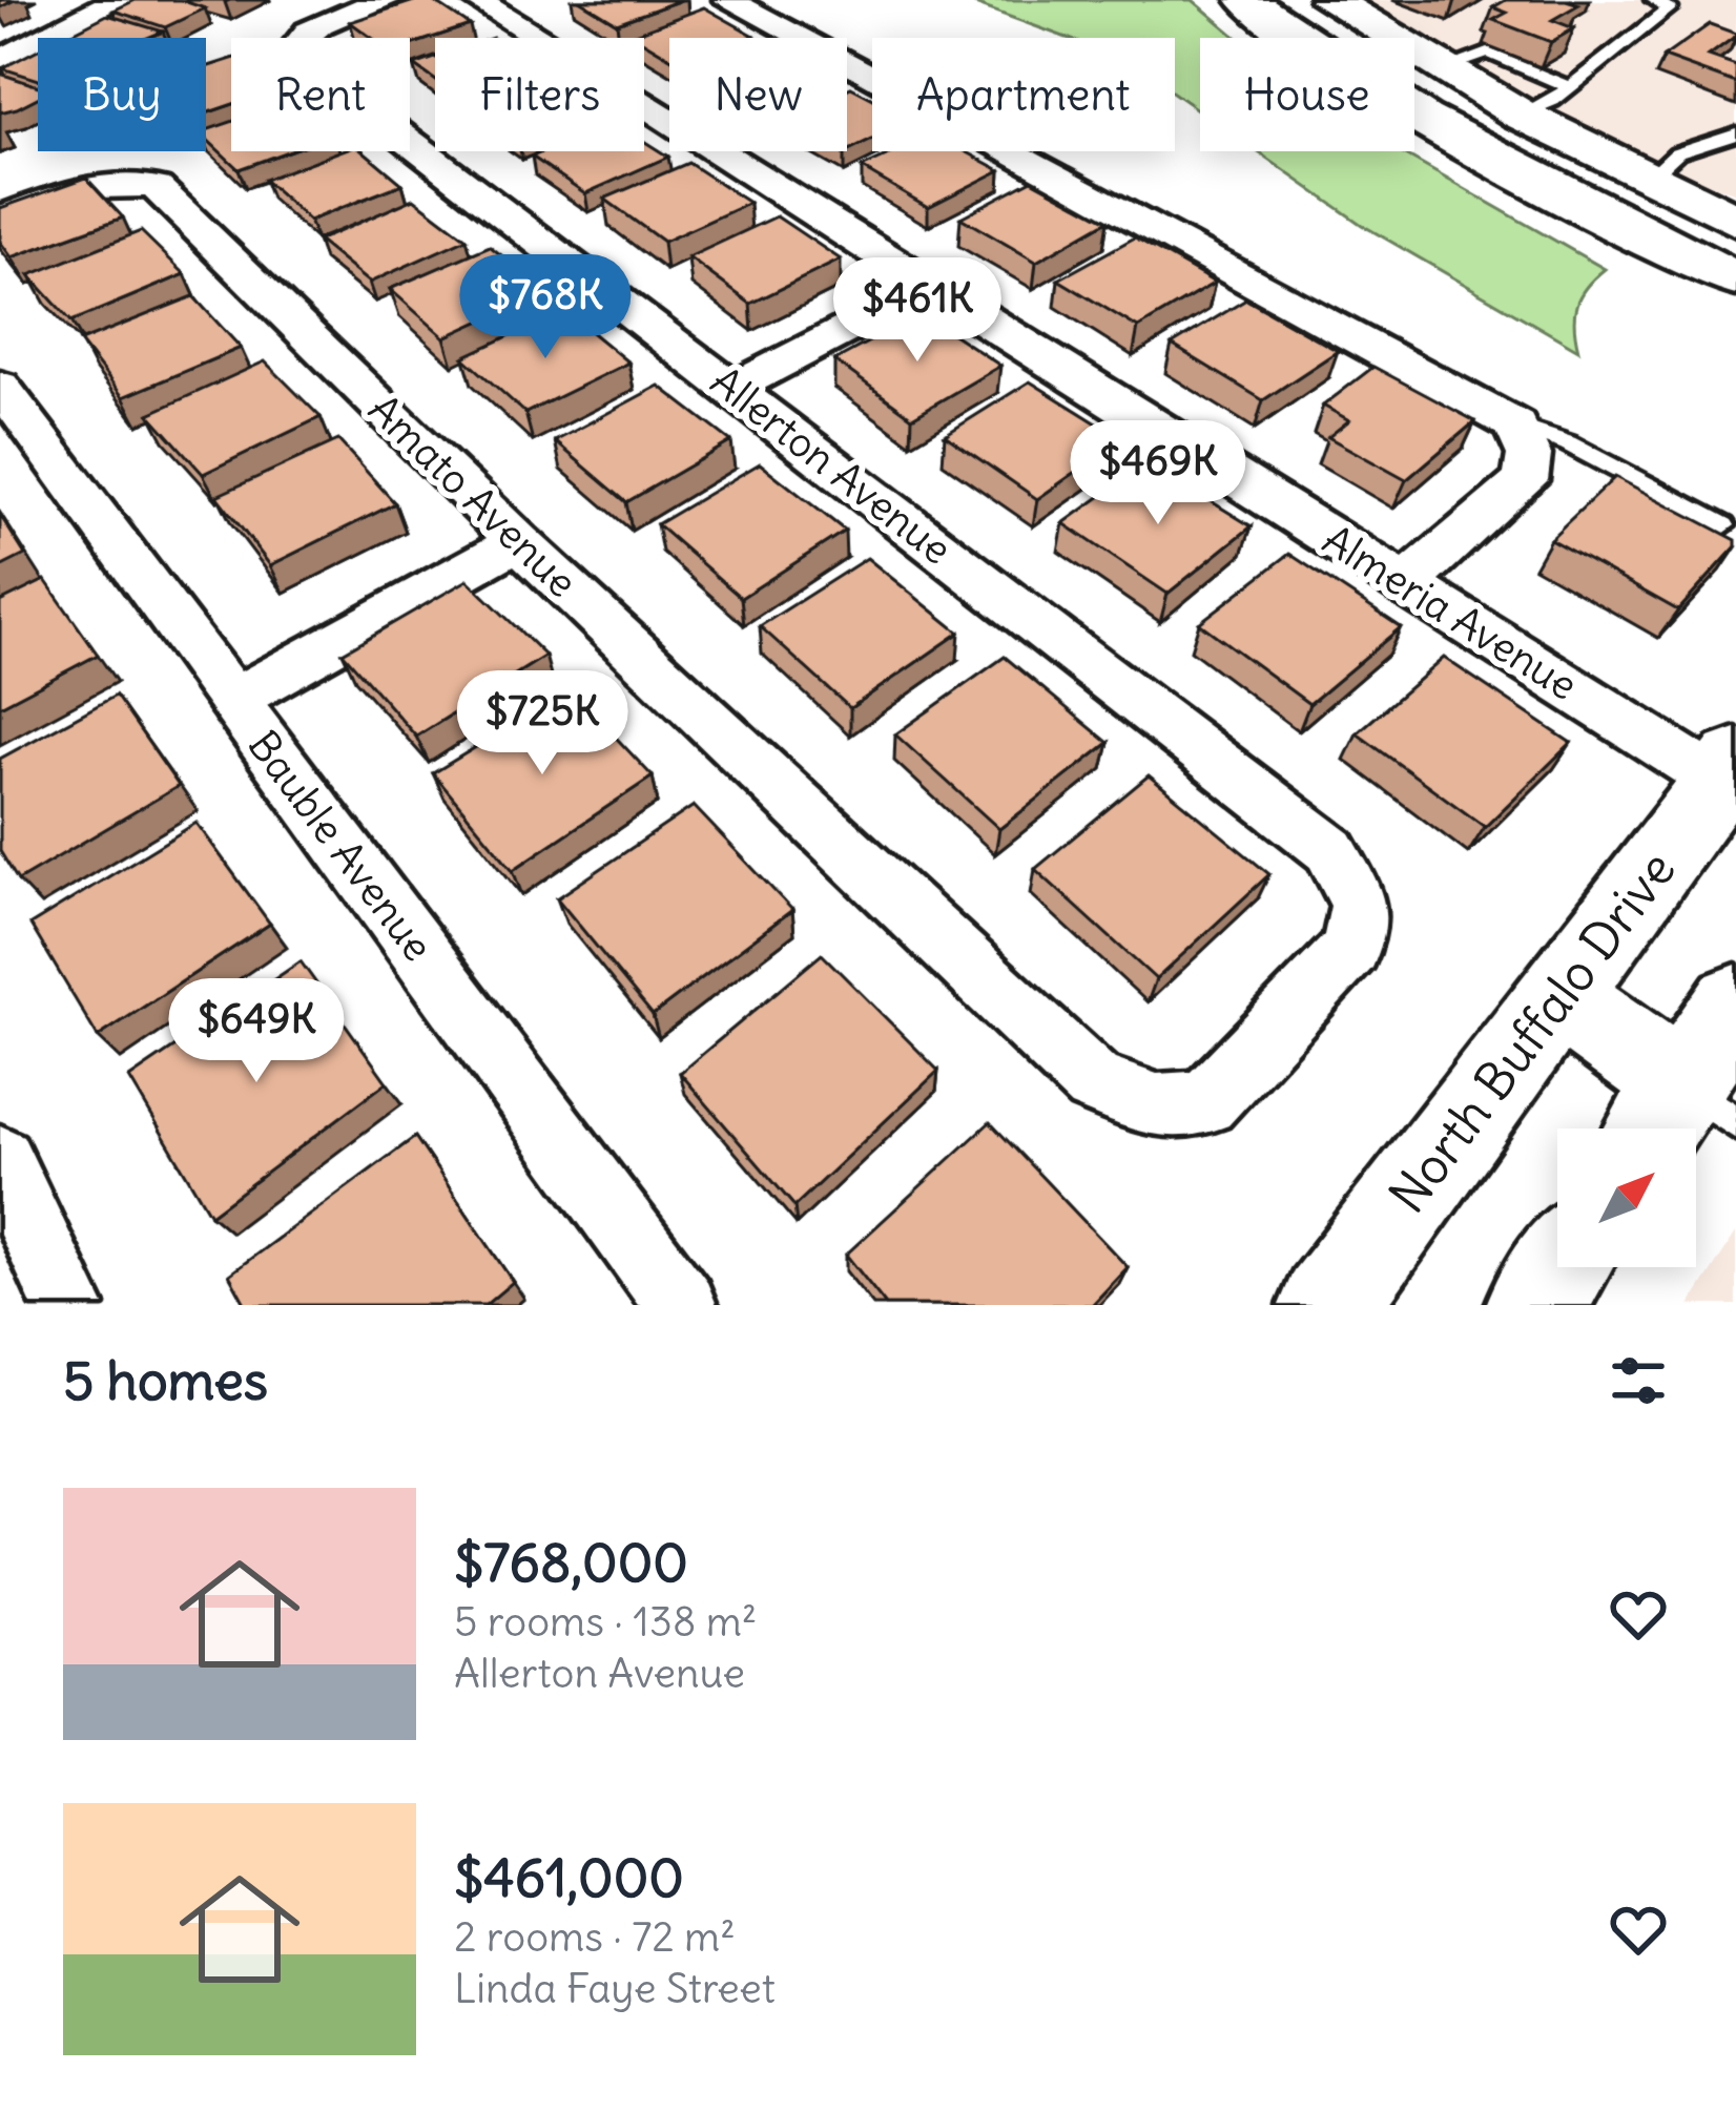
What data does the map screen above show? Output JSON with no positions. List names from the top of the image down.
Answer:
{
  "streets": {
    "main road": ["North Buffalo Drive"],
    "street": [
      "Allerton Avenue",
      "Amato Avenue",
      "Almeria Avenue",
      "Bauble Avenue"
    ]
  },
  "crossings": [
    ["Allerton Avenue", "Amato Avenue"],
    ["Almeria Avenue", "North Buffalo Drive"]
  ],
  "north": "top right",
  "page": {
    "chip": [
      "Buy",
      "Rent",
      "Filters",
      "New",
      "Apartment",
      "House"
    ],
    "price": [
      "$768K",
      "$461K",
      "$469K",
      "$725K",
      "$649K"
    ],
    "heading": "5 homes",
    "list": [
      {
        "name": "$768,000",
        "note": "5 rooms · 138 m² · Allerton Avenue"
      },
      {
        "name": "$461,000",
        "note": "2 rooms · 72 m² · Linda Faye Street"
      }
    ]
  }
}
